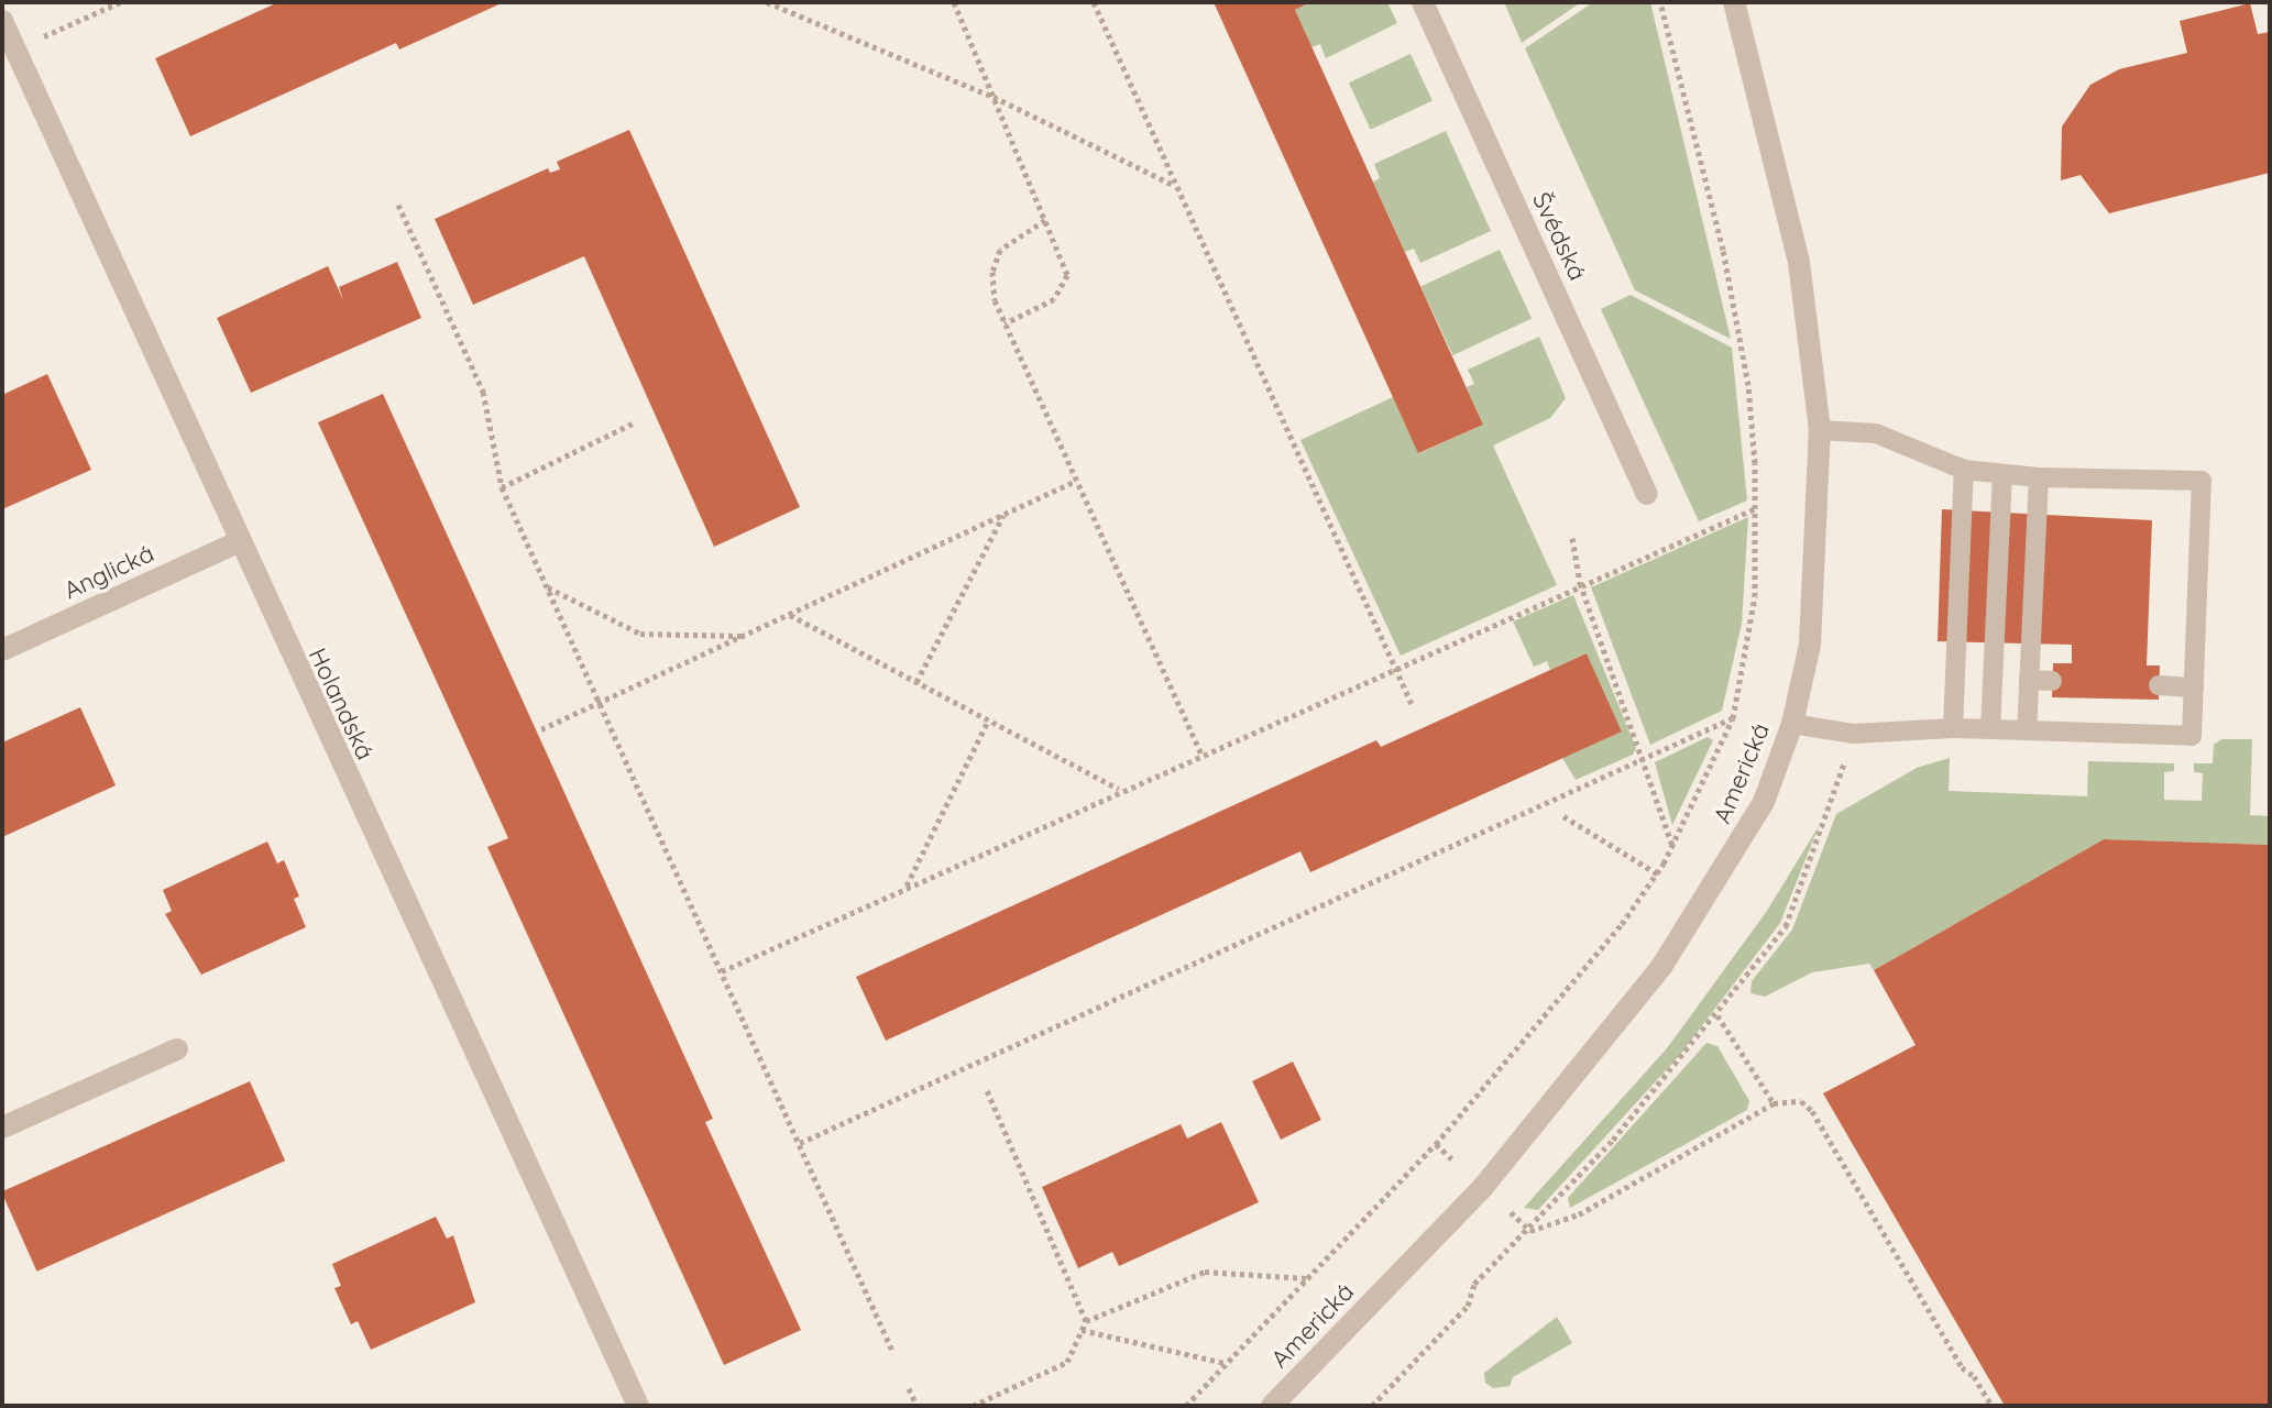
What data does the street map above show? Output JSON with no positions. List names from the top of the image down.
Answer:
{
  "streets": {
    "street": [
      "Švédská",
      "Anglická",
      "Holandská",
      "Americká"
    ]
  },
  "crossings": [
    ["Anglická", "Holandská"]
  ]
}
